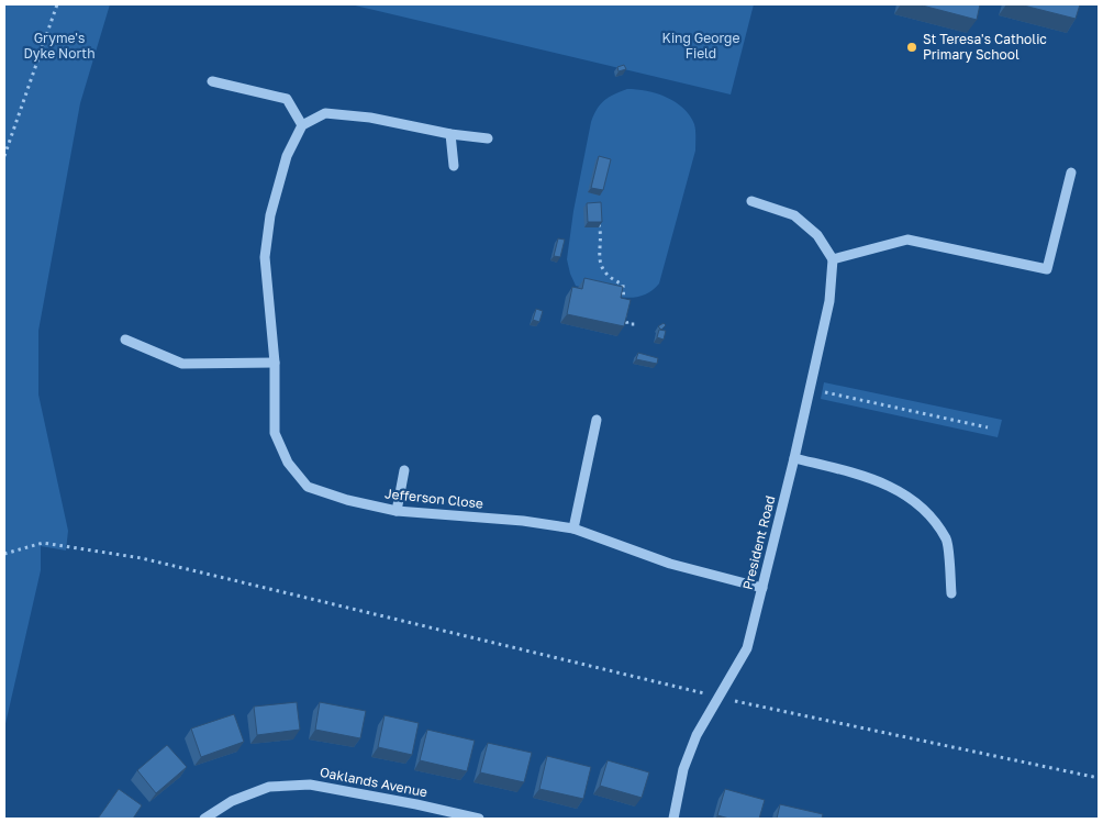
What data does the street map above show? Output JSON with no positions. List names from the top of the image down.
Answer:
{
  "streets": {
    "street": ["Jefferson Close", "President Road", "Oaklands Avenue"]
  },
  "crossings": [
    ["Jefferson Close", "President Road"]
  ],
  "parks": ["Gryme's Dyke North", "King George Field"],
  "places": ["St Teresa's Catholic Primary School"]
}
